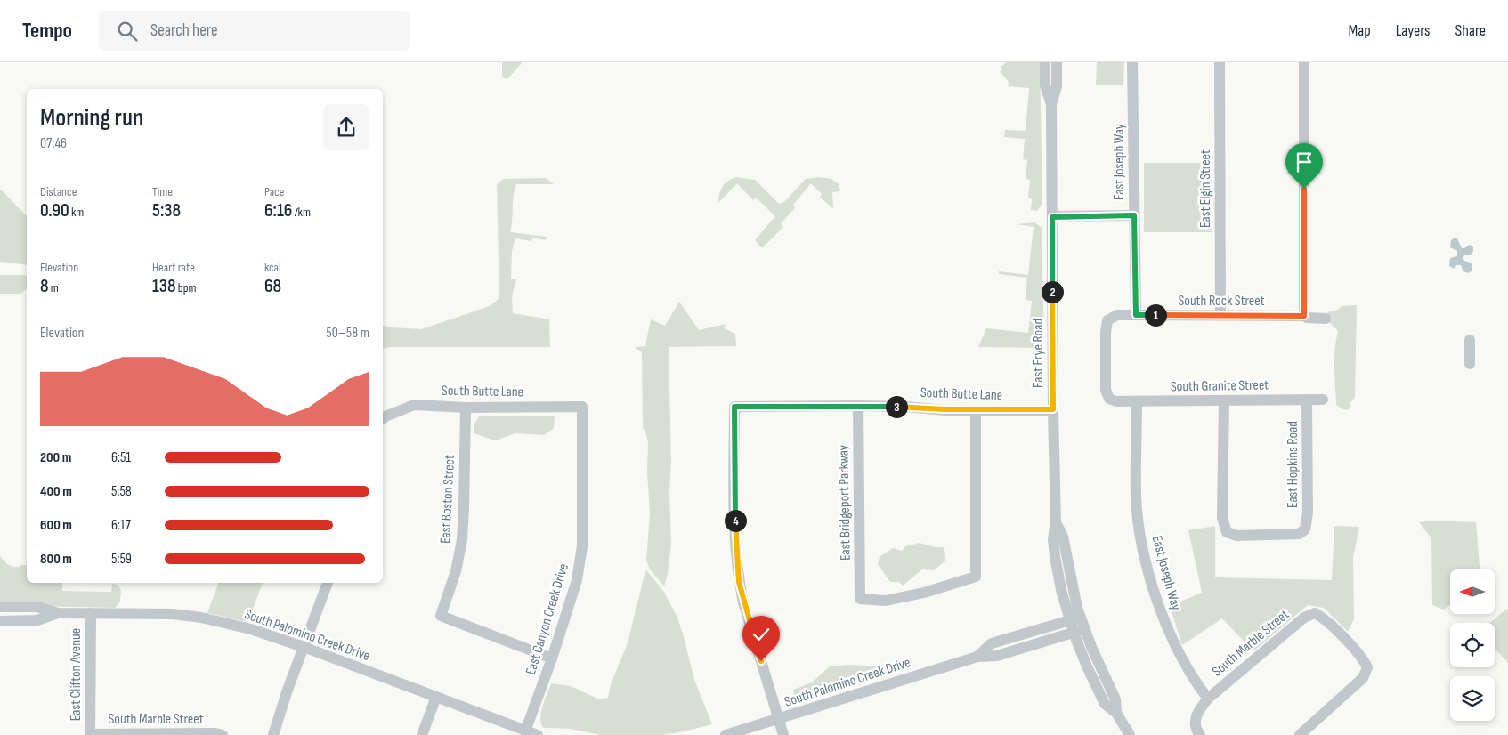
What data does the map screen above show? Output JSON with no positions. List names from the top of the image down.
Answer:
{
  "streets": {
    "street": [
      "East Joseph Way",
      "East Elgin Street",
      "South Rock Street",
      "East Frye Road",
      "South Granite Street",
      "South Butte Lane",
      "East Hopkins Road",
      "East Boston Street",
      "East Bridgeport Parkway",
      "East Canyon Creek Drive",
      "South Palomino Creek Drive",
      "South Marble Street",
      "East Clifton Avenue"
    ]
  },
  "crossings": [
    ["East Joseph Way", "South Rock Street"],
    ["East Joseph Way", "South Granite Street"],
    ["East Joseph Way", "South Marble Street"],
    ["East Elgin Street", "South Rock Street"],
    ["South Rock Street", "South Granite Street"],
    ["East Frye Road", "South Butte Lane"],
    ["East Frye Road", "South Palomino Creek Drive"],
    ["South Granite Street", "East Hopkins Road"],
    ["South Butte Lane", "East Boston Street"],
    ["South Butte Lane", "East Bridgeport Parkway"],
    ["South Butte Lane", "East Canyon Creek Drive"],
    ["South Butte Lane", "South Palomino Creek Drive"],
    ["East Boston Street", "East Canyon Creek Drive"],
    ["East Canyon Creek Drive", "South Palomino Creek Drive"],
    ["South Palomino Creek Drive", "East Clifton Avenue"],
    ["South Marble Street", "East Clifton Avenue"]
  ],
  "north": "left",
  "page": {
    "header": "Tempo",
    "search": "Search here",
    "nav": ["Map", "Layers", "Share"],
    "heading": ["Morning run", "07:46"],
    "stats": [
      ["Distance", "0.90 km"],
      ["Time", "5:38"],
      ["Pace", "6:16 /km"],
      ["Elevation", "8 m"],
      ["Heart rate", "138 bpm"],
      ["kcal", "68"]
    ],
    "pins": [
      "2",
      "1",
      "3",
      "4"
    ],
    "chart": ["Elevation", "50–58 m"],
    "list": [
      {
        "name": "200 m",
        "note": "6:51"
      },
      {
        "name": "400 m",
        "note": "5:58"
      },
      {
        "name": "600 m",
        "note": "6:17"
      },
      {
        "name": "800 m",
        "note": "5:59"
      }
    ]
  }
}
